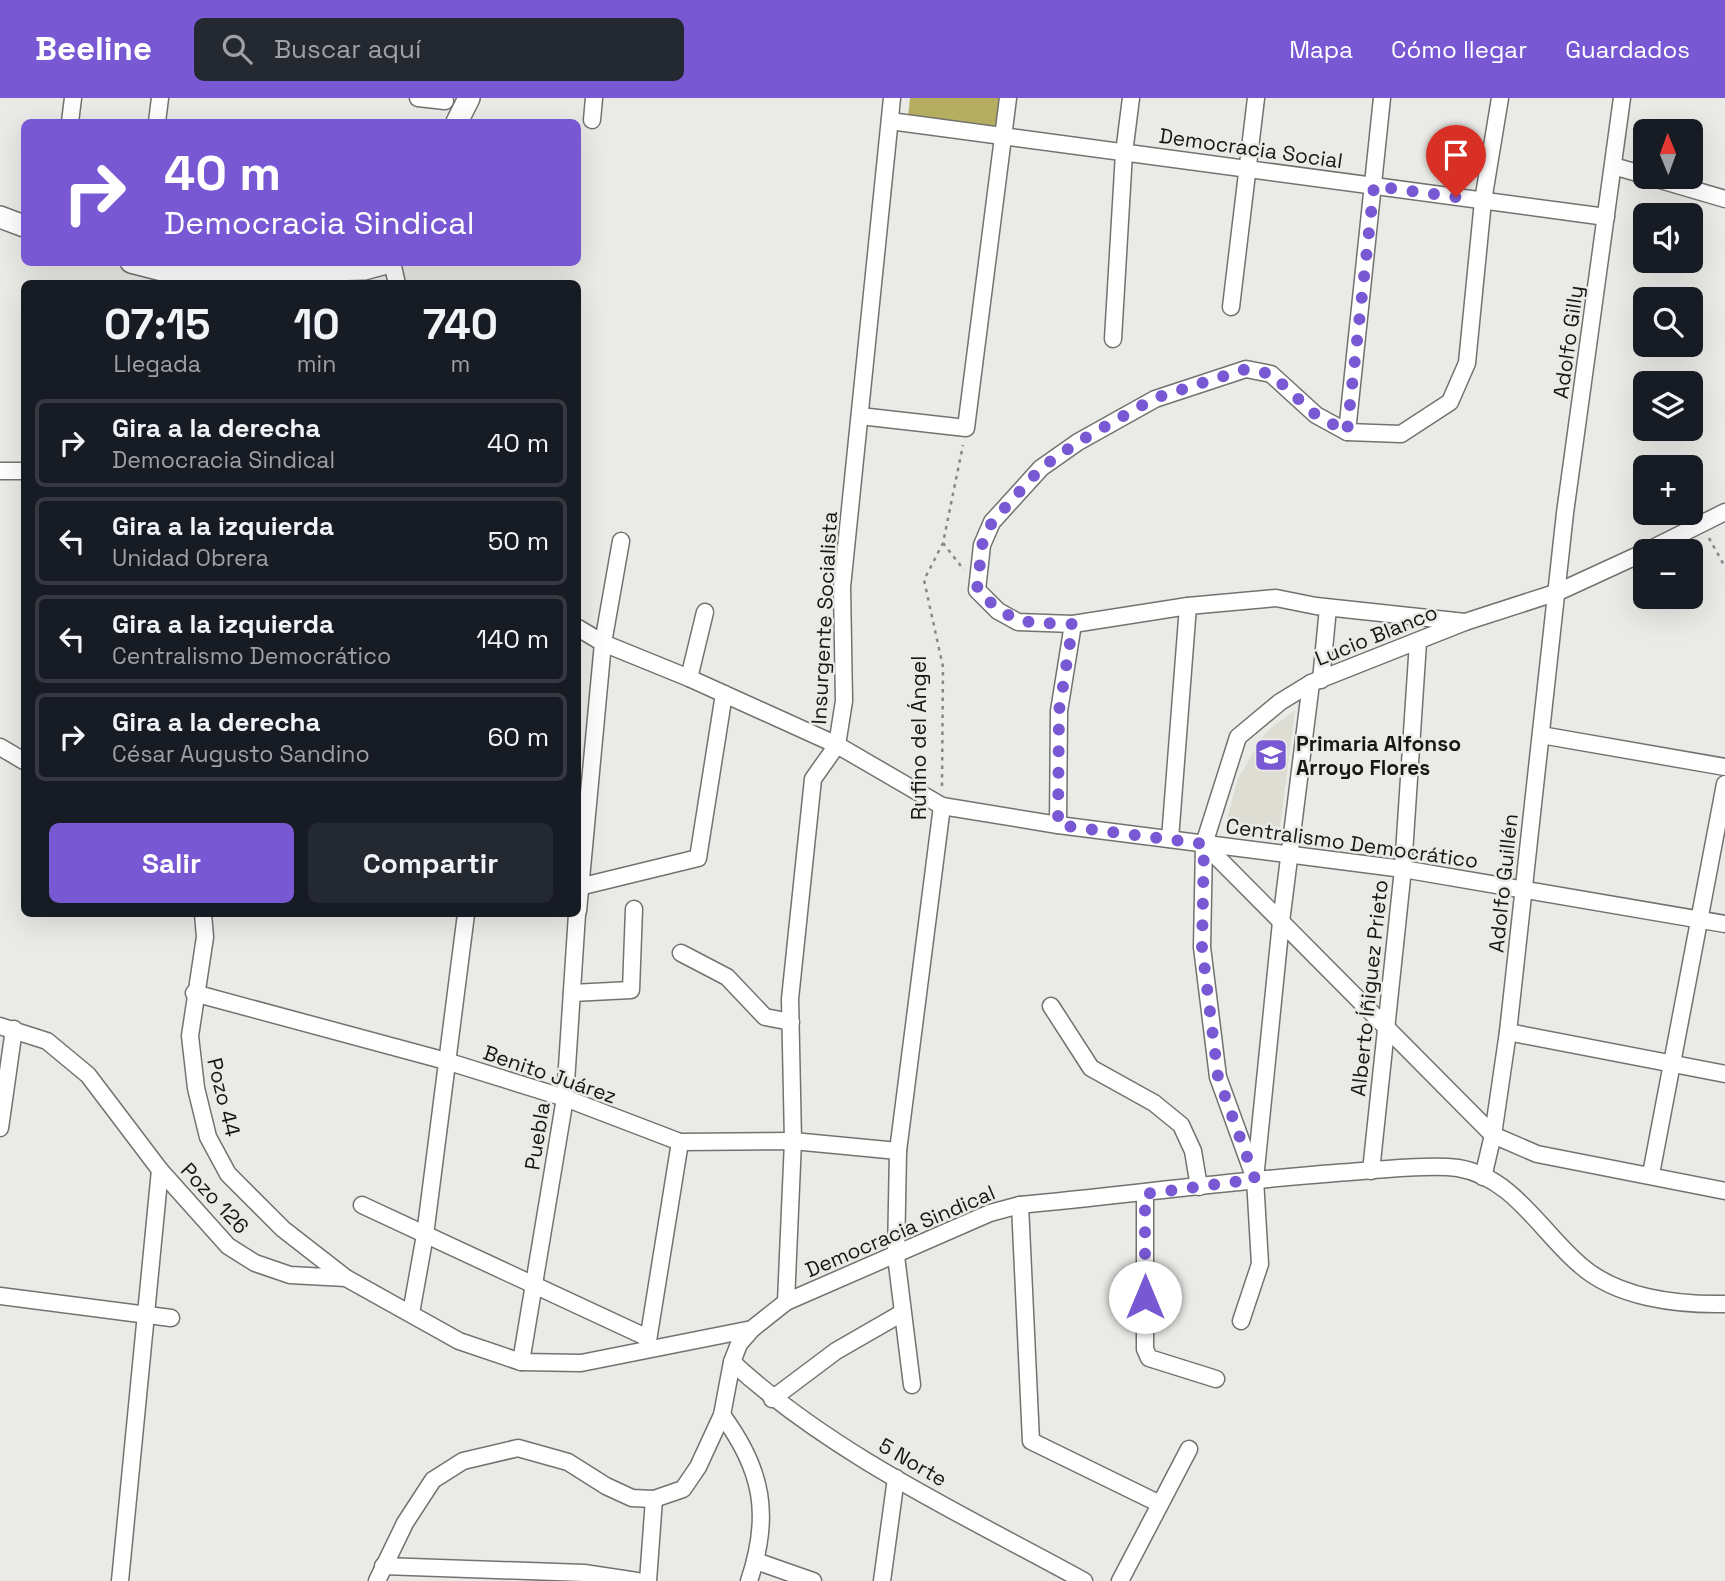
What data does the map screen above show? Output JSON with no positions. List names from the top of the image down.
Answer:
{
  "streets": {
    "street": [
      "Democracia Social",
      "Adolfo Gilly",
      "Insurgente Socialista",
      "Lucio Blanco",
      "Rufino del Ángel",
      "Centralismo Democrático",
      "Adolfo Guillén",
      "Alberto Íñiguez Prieto",
      "Benito Juárez",
      "Pozo 44",
      "Puebla",
      "Pozo 126",
      "Democracia Sindical",
      "5 Norte"
    ]
  },
  "crossings": [
    ["Democracia Social", "Adolfo Gilly"],
    ["Democracia Social", "Insurgente Socialista"],
    ["Adolfo Gilly", "Lucio Blanco"],
    ["Adolfo Gilly", "Adolfo Guillén"],
    ["Insurgente Socialista", "Centralismo Democrático"],
    ["Insurgente Socialista", "Benito Juárez"],
    ["Insurgente Socialista", "Democracia Sindical"],
    ["Lucio Blanco", "Centralismo Democrático"],
    ["Lucio Blanco", "Adolfo Guillén"],
    ["Lucio Blanco", "Alberto Íñiguez Prieto"],
    ["Lucio Blanco", "Democracia Sindical"],
    ["Rufino del Ángel", "Centralismo Democrático"],
    ["Rufino del Ángel", "Benito Juárez"],
    ["Rufino del Ángel", "Democracia Sindical"],
    ["Centralismo Democrático", "Adolfo Guillén"],
    ["Centralismo Democrático", "Alberto Íñiguez Prieto"],
    ["Centralismo Democrático", "Puebla"],
    ["Adolfo Guillén", "Democracia Sindical"],
    ["Alberto Íñiguez Prieto", "Democracia Sindical"],
    ["Benito Juárez", "Pozo 44"],
    ["Benito Juárez", "Puebla"],
    ["Pozo 44", "Pozo 126"],
    ["Puebla", "Pozo 126"],
    ["Pozo 126", "Democracia Sindical"]
  ],
  "places": {
    "school or university": ["Primaria Alfonso Arroyo Flores"]
  },
  "north": "top",
  "page": {
    "header": "Beeline",
    "search": "Buscar aquí",
    "nav": ["Mapa", "Cómo llegar", "Guardados"],
    "map_buttons": ["+", "−"],
    "turn": ["40 m", "Democracia Sindical"],
    "eta": [
      "07:15",
      "Llegada",
      "10",
      "min",
      "740",
      "m"
    ],
    "list": [
      {
        "name": "Gira a la derecha",
        "note": "Democracia Sindical",
        "value": "40 m"
      },
      {
        "name": "Gira a la izquierda",
        "note": "Unidad Obrera",
        "value": "50 m"
      },
      {
        "name": "Gira a la izquierda",
        "note": "Centralismo Democrático",
        "value": "140 m"
      },
      {
        "name": "Gira a la derecha",
        "note": "César Augusto Sandino",
        "value": "60 m"
      }
    ],
    "buttons": ["Salir", "Compartir"]
  }
}
